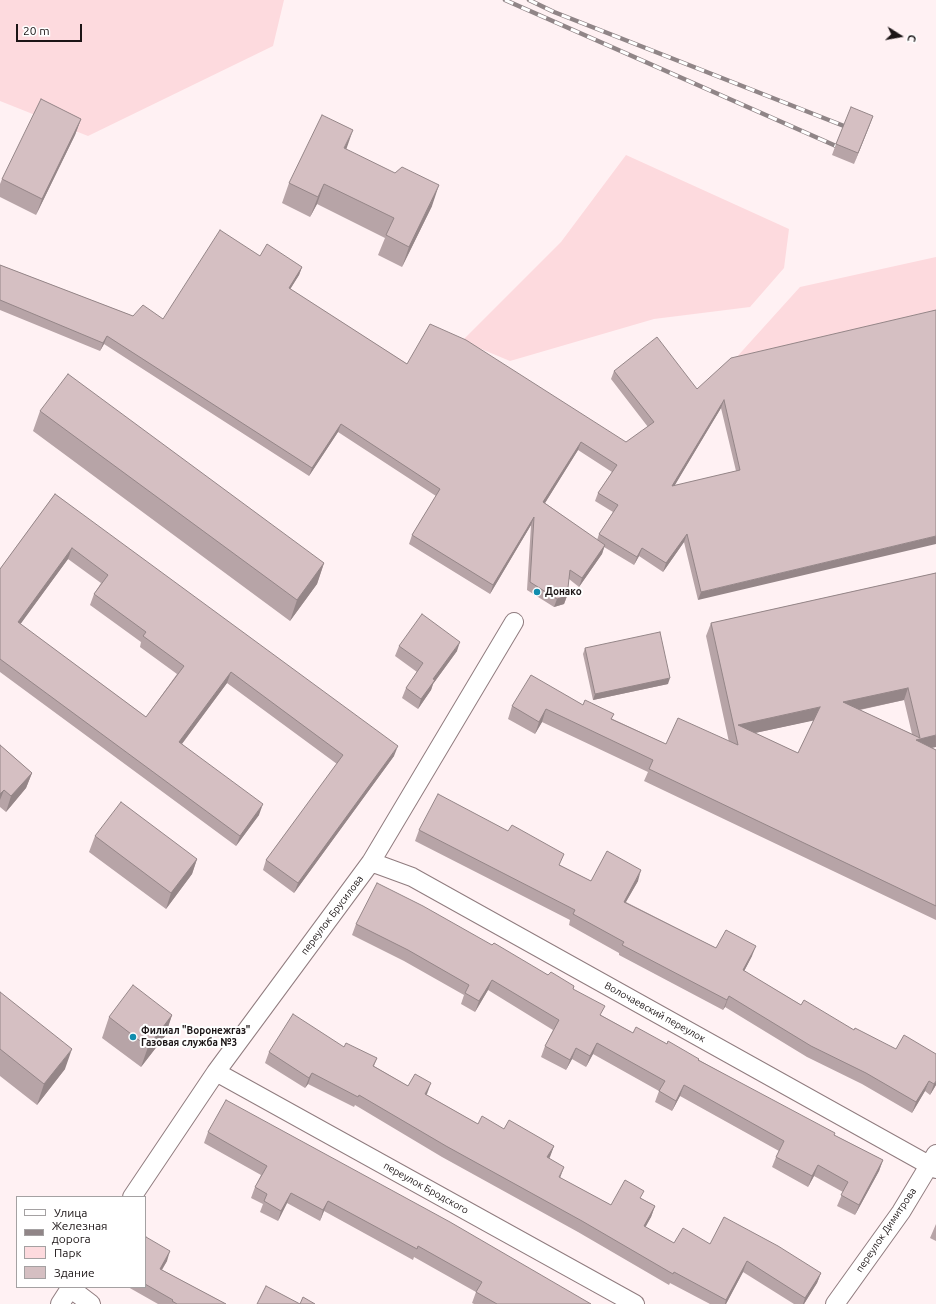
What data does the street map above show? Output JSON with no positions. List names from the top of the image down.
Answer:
{
  "streets": {
    "street": [
      "переулок Брусилова",
      "Волочаевский переулок",
      "переулок Бродского",
      "переулок Димитрова"
    ]
  },
  "crossings": [
    ["переулок Брусилова", "Волочаевский переулок"],
    ["переулок Брусилова", "переулок Бродского"],
    ["Волочаевский переулок", "переулок Димитрова"]
  ],
  "places": ["Донако", "Филиал \"Воронежгаз\" Газовая служба №3"],
  "legend": [
    "Улица",
    "Железная дорога",
    "Парк",
    "Здание"
  ],
  "scale_bar": "20 m",
  "north": "right"
}
